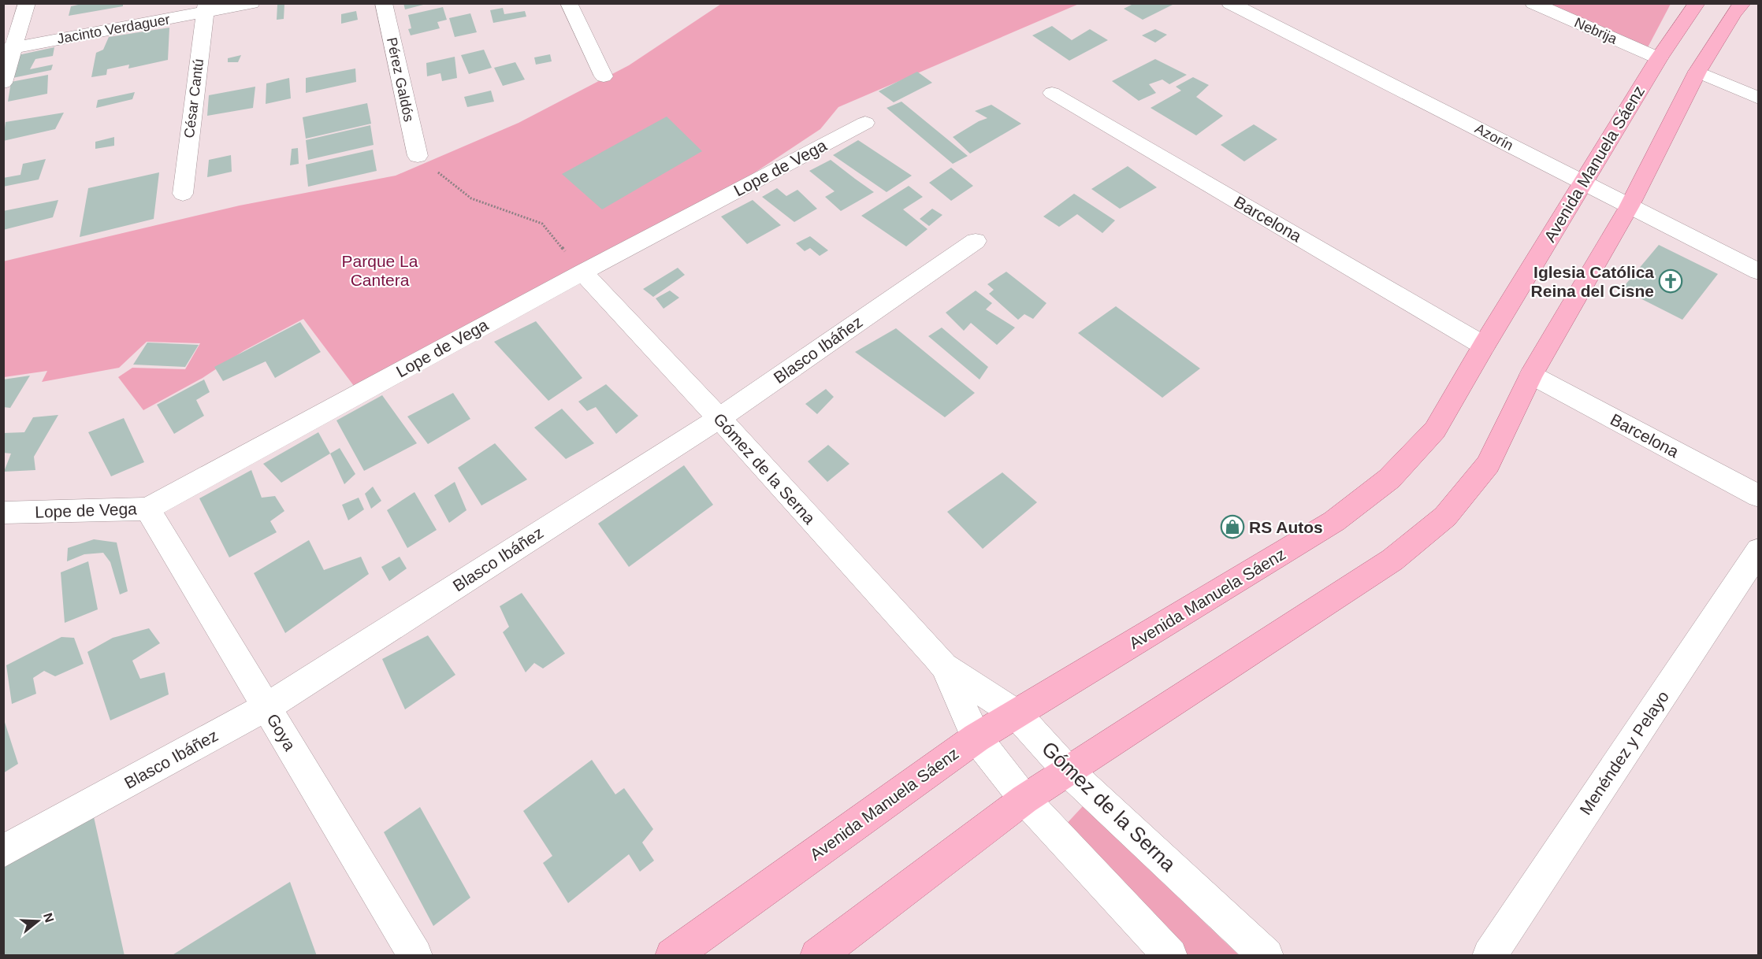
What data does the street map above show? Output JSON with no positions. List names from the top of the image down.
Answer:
{
  "streets": {
    "main road": ["Avenida Manuela Sáenz"],
    "street": [
      "Jacinto Verdaguer",
      "Nebrija",
      "Pérez Galdós",
      "César Cantú",
      "Azorín",
      "Lope de Vega",
      "Barcelona",
      "Blasco Ibáñez",
      "Gómez de la Serna",
      "Goya",
      "Menéndez y Pelayo"
    ]
  },
  "crossings": [
    ["Jacinto Verdaguer", "César Cantú"],
    ["Nebrija", "Avenida Manuela Sáenz"],
    ["Azorín", "Avenida Manuela Sáenz"],
    ["Avenida Manuela Sáenz", "Barcelona"],
    ["Avenida Manuela Sáenz", "Gómez de la Serna"],
    ["Lope de Vega", "Gómez de la Serna"],
    ["Lope de Vega", "Goya"],
    ["Blasco Ibáñez", "Gómez de la Serna"],
    ["Blasco Ibáñez", "Goya"]
  ],
  "parks": ["Parque La Cantera"],
  "places": {
    "church": ["Iglesia Católica Reina del Cisne"],
    "shop": ["RS Autos"]
  },
  "north": "right"
}
